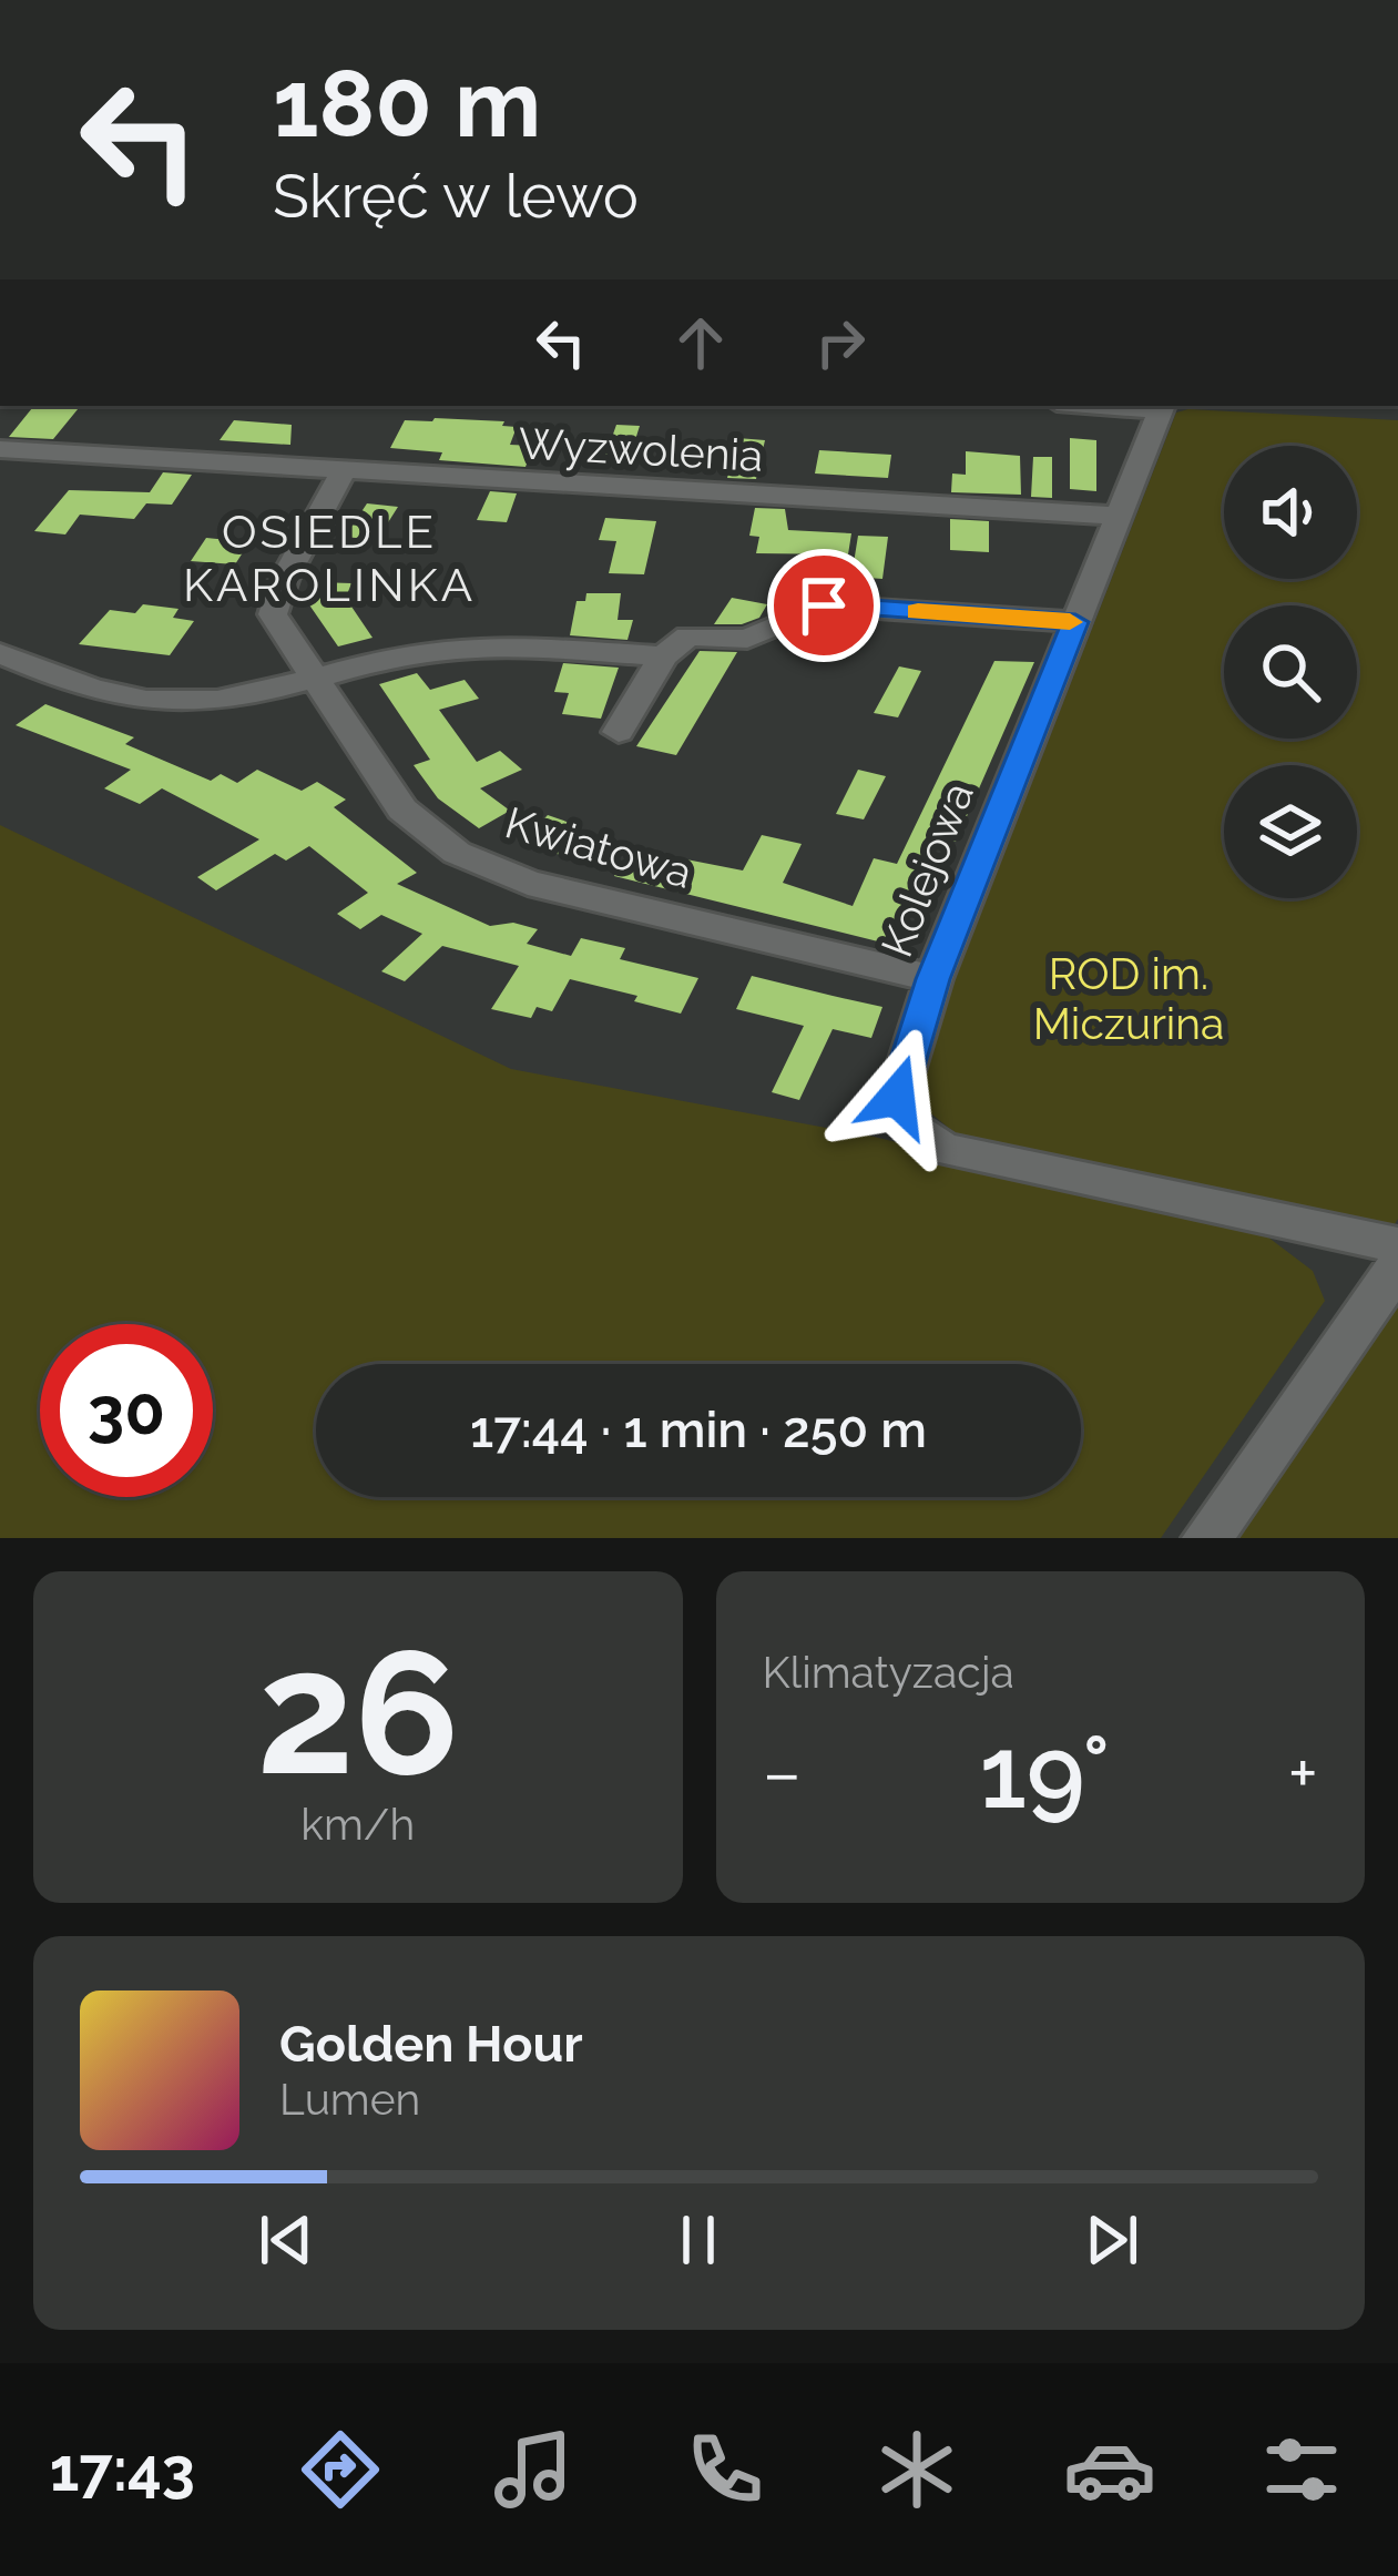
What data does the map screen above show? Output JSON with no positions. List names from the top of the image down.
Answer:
{
  "streets": {
    "street": ["Wyzwolenia", "Kwiatowa", "Kolejowa"]
  },
  "crossings": [
    ["Wyzwolenia", "Kwiatowa"],
    ["Wyzwolenia", "Kolejowa"],
    ["Kwiatowa", "Kolejowa"]
  ],
  "districts": ["OSIEDLE KAROLINKA"],
  "parks": ["ROD im. Miczurina"],
  "page": {
    "turn": ["180 m", "Skręć w lewo"],
    "limit": "30",
    "trip": "17:44 · 1 min · 250 m",
    "tile": [
      ["26", "km/h"],
      "Klimatyzacja"
    ],
    "heat": ["−", "19°", "+"],
    "song": ["Golden Hour", "Lumen"],
    "tabs": "17:43"
  }
}
